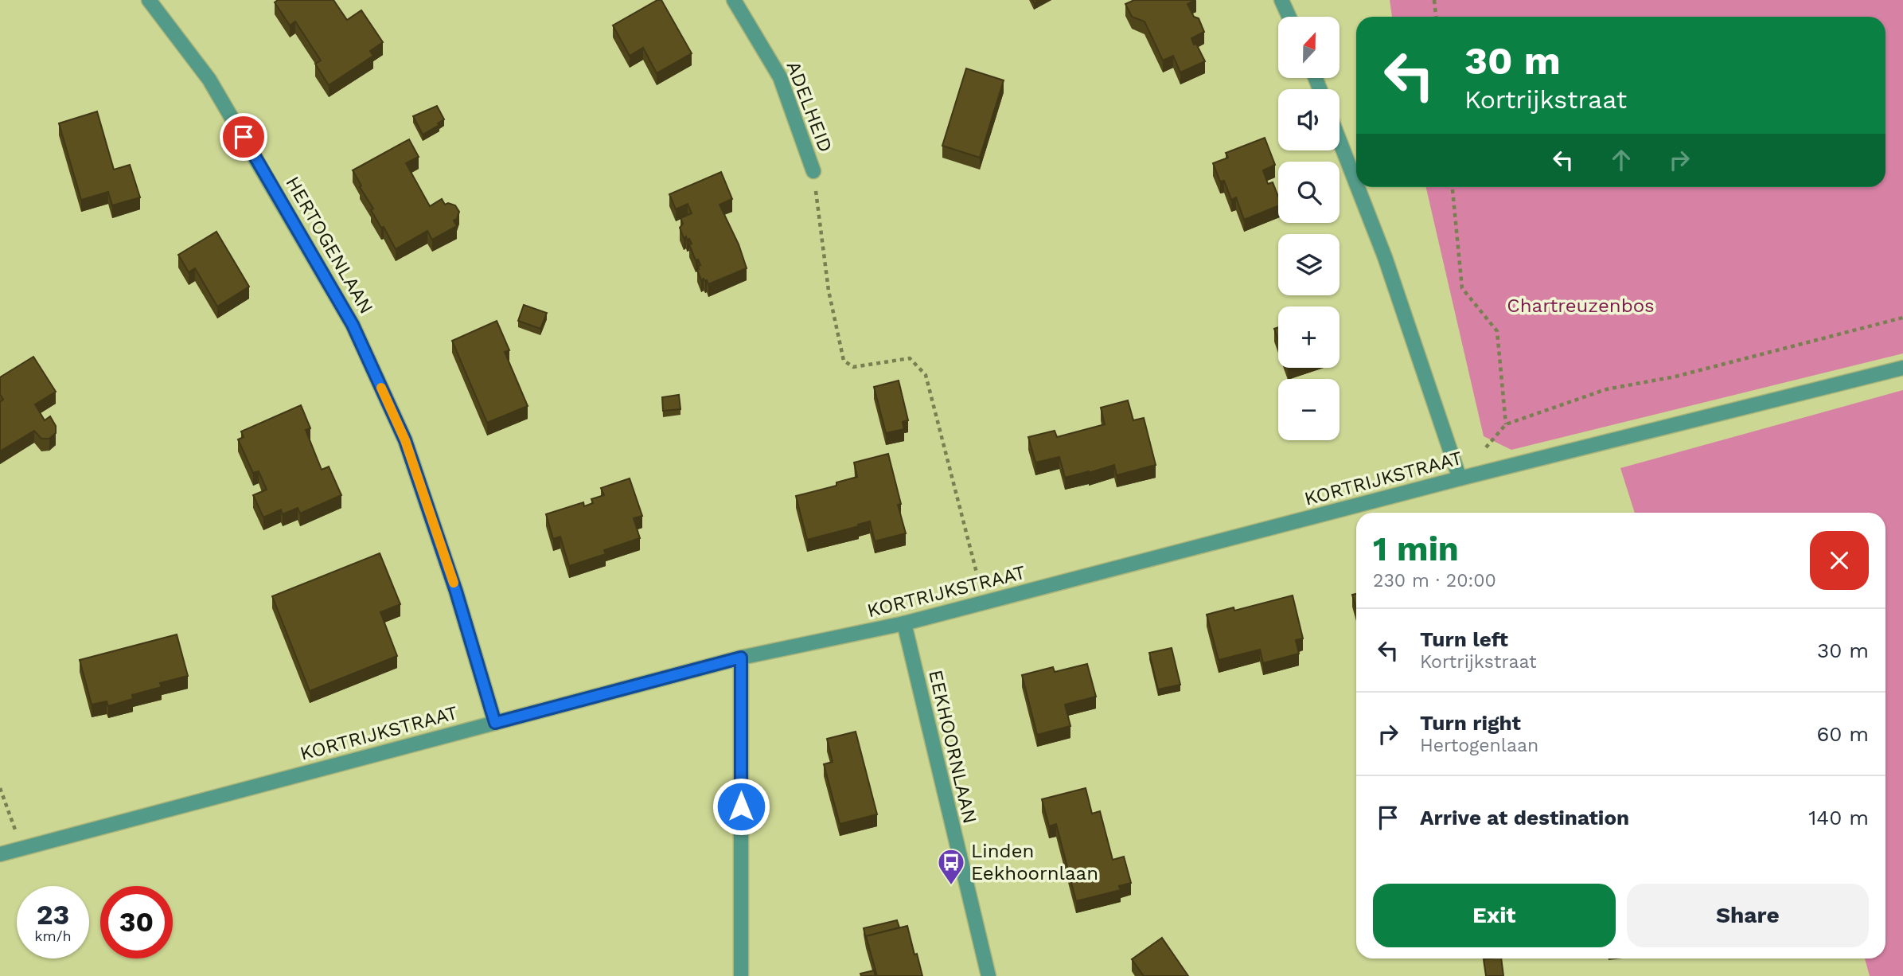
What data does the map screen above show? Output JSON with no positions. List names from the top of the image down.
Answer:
{
  "streets": {
    "street": [
      "ADELHEID",
      "HERTOGENLAAN",
      "KORTRIJKSTRAAT",
      "EEKHOORNLAAN"
    ]
  },
  "crossings": [
    ["HERTOGENLAAN", "KORTRIJKSTRAAT"],
    ["KORTRIJKSTRAAT", "EEKHOORNLAAN"]
  ],
  "parks": ["Chartreuzenbos"],
  "places": {
    "bus stop": ["Linden Eekhoornlaan"]
  },
  "north": "top",
  "page": {
    "map_buttons": ["+", "−"],
    "turn": ["30 m", "Kortrijkstraat"],
    "heading": ["1 min", "230 m · 20:00"],
    "list": [
      {
        "name": "Turn left",
        "note": "Kortrijkstraat",
        "value": "30 m"
      },
      {
        "name": "Turn right",
        "note": "Hertogenlaan",
        "value": "60 m"
      },
      {
        "name": "Arrive at destination",
        "value": "140 m"
      }
    ],
    "buttons": ["Exit", "Share"],
    "speed": "23 km/h",
    "limit": "30"
  }
}
